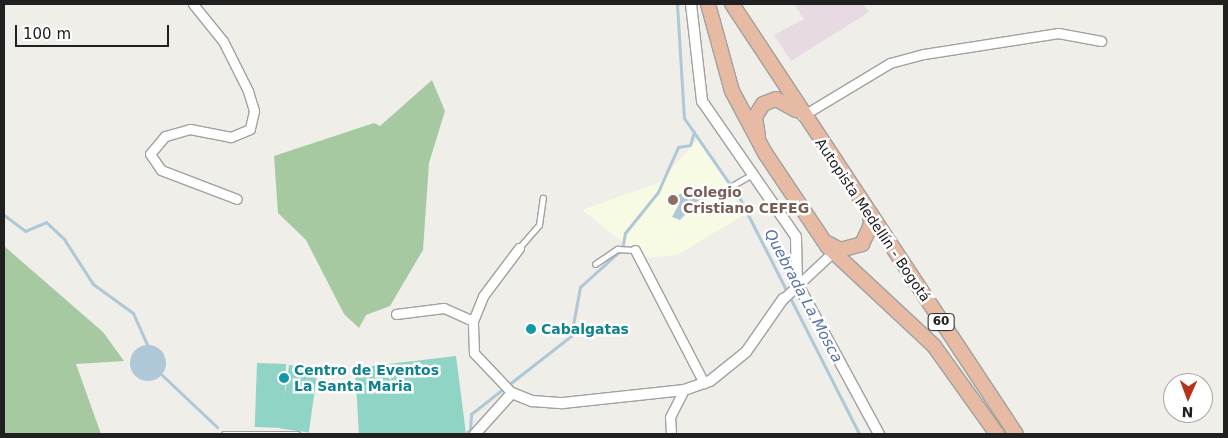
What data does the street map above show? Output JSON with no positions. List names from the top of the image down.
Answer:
{
  "streets": {
    "highway": ["Autopista Medellín - Bogotá", "60"]
  },
  "water": ["Quebrada La Mosca"],
  "places": ["Colegio Cristiano CEFEG", "Cabalgatas", "Centro de Eventos La Santa Maria"],
  "scale_bar": "100 m",
  "north": "bottom"
}
